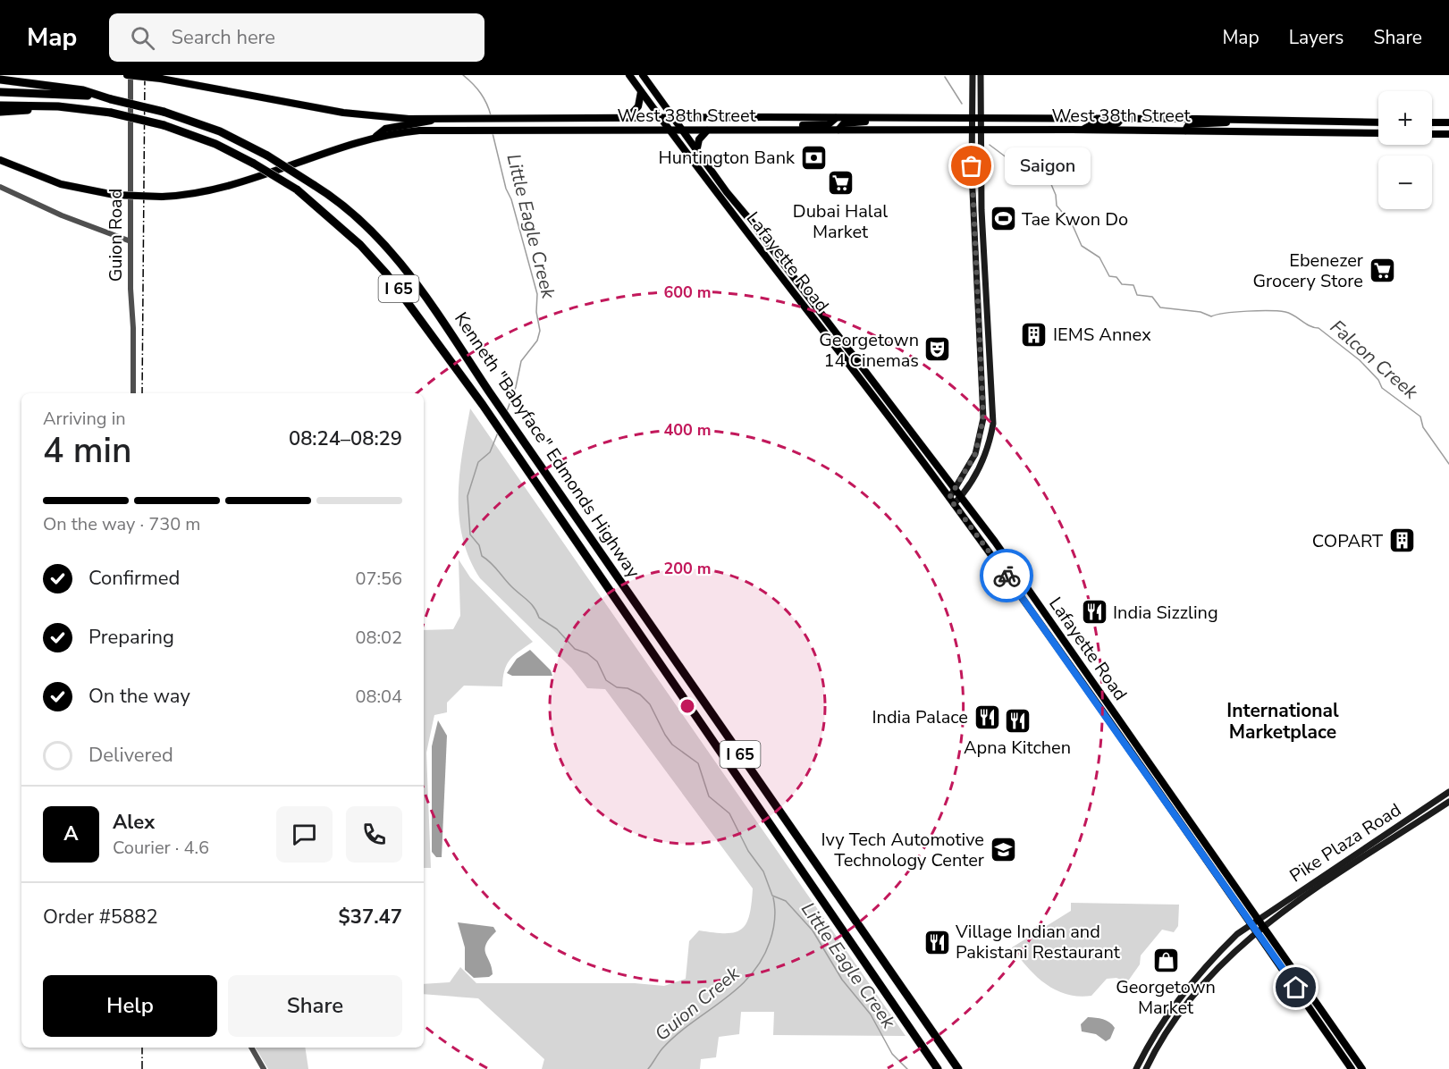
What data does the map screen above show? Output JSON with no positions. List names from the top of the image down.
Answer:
{
  "streets": {
    "highway": ["I 65", "Kenneth \"Babyface\" Edmonds Highway"],
    "main road": ["West 38th Street", "Lafayette Road", "Pike Plaza Road"],
    "street": ["Guion Road"]
  },
  "crossings": [
    ["West 38th Street", "Guion Road"],
    ["West 38th Street", "Lafayette Road"],
    ["Lafayette Road", "Pike Plaza Road"]
  ],
  "districts": ["International Marketplace"],
  "water": ["Little Eagle Creek", "Falcon Creek", "Guion Creek"],
  "places": {
    "bank": ["Huntington Bank"],
    "other": ["Saigon"],
    "supermarket": ["Dubai Halal Market", "Ebenezer Grocery Store"],
    "sports": ["Tae Kwon Do"],
    "building": ["IEMS Annex", "COPART"],
    "theatre": ["Georgetown 14 Cinemas"],
    "restaurant": [
      "India Sizzling",
      "India Palace",
      "Apna Kitchen",
      "Village Indian and Pakistani Restaurant"
    ],
    "school or university": ["Ivy Tech Automotive Technology Center"],
    "shop": ["Georgetown Market"]
  },
  "page": {
    "header": "Map",
    "search": "Search here",
    "nav": ["Map", "Layers", "Share"],
    "map_buttons": ["+", "−"],
    "bubble": "Saigon",
    "heading": ["4 min", "Arriving in", "08:24–08:29"],
    "panel": [
      "Alex",
      "Courier · 4.6",
      "Order #5882",
      "$37.47"
    ],
    "bar": "On the way · 730 m",
    "list": [
      ["Confirmed", "07:56"],
      ["Preparing", "08:02"],
      ["On the way", "08:04"],
      "Delivered"
    ],
    "round": "A",
    "buttons": ["Help", "Share"]
  },
  "rings": ["600 m", "400 m", "200 m"]
}
